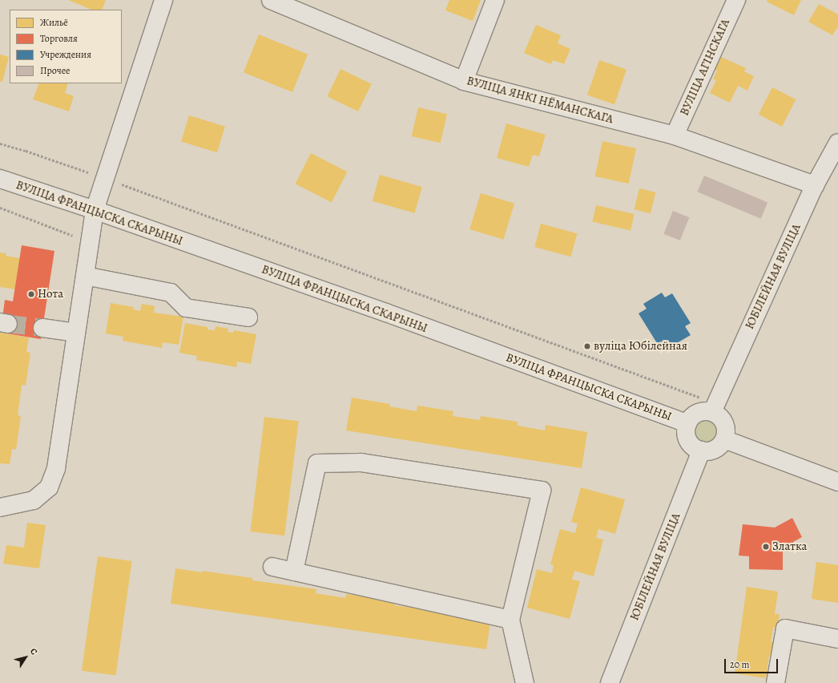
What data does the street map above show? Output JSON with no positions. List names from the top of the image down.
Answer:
{
  "streets": {
    "street": [
      "ВУЛІЦА АГІНСКАГА",
      "ВУЛІЦА ЯНКІ НЁМАНСКАГА",
      "ВУЛІЦА ФРАНЦЫСКА СКАРЫНЫ",
      "ЮБІЛЕЙНАЯ ВУЛІЦА"
    ]
  },
  "crossings": [
    ["ВУЛІЦА АГІНСКАГА", "ВУЛІЦА ЯНКІ НЁМАНСКАГА"],
    ["ВУЛІЦА ЯНКІ НЁМАНСКАГА", "ЮБІЛЕЙНАЯ ВУЛІЦА"],
    ["ВУЛІЦА ФРАНЦЫСКА СКАРЫНЫ", "ЮБІЛЕЙНАЯ ВУЛІЦА"]
  ],
  "places": ["Нота", "вуліца Юбілейная", "Златка"],
  "legend": [
    "Жильё",
    "Торговля",
    "Учреждения",
    "Прочее"
  ],
  "scale_bar": "20 m",
  "north": "top right"
}
